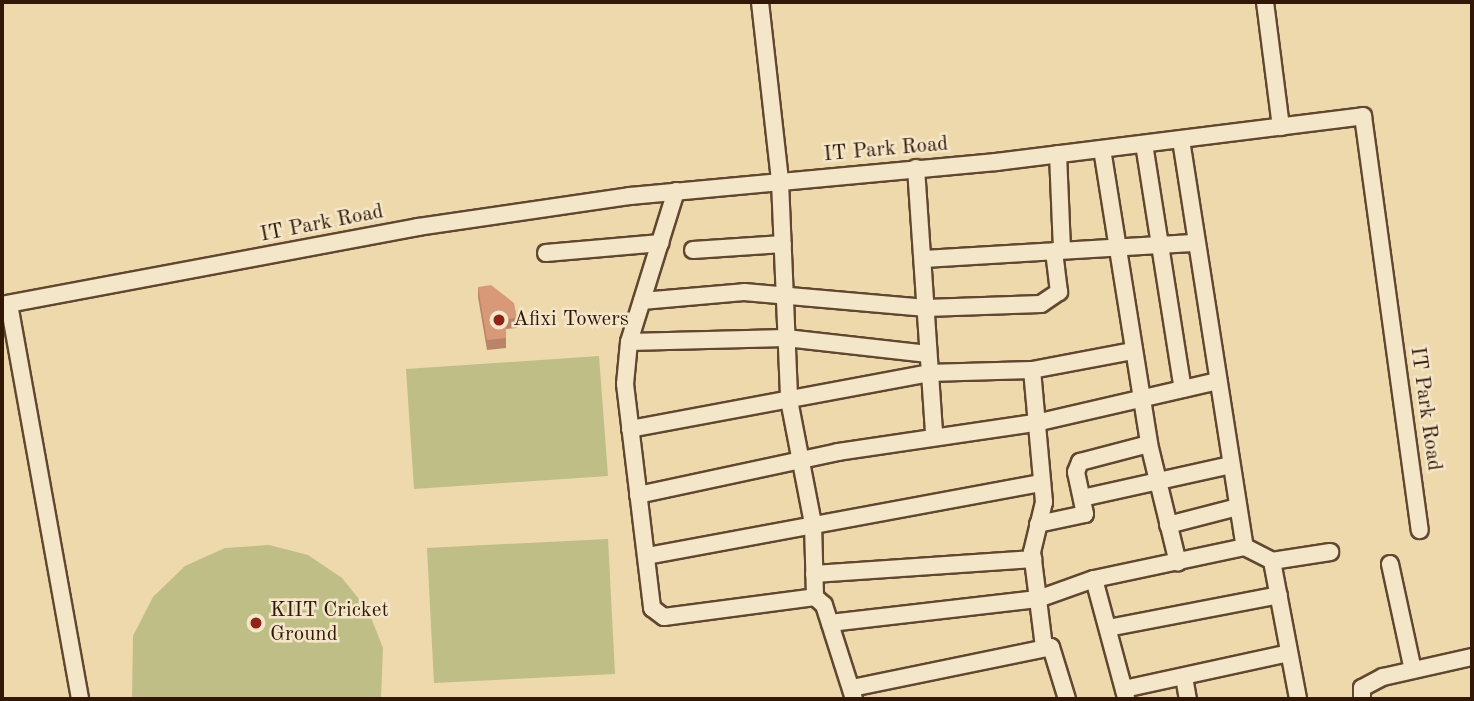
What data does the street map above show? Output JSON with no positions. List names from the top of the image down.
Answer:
{
  "streets": {
    "street": ["IT Park Road"]
  },
  "places": ["Afixi Towers", "KIIT Cricket Ground"]
}
